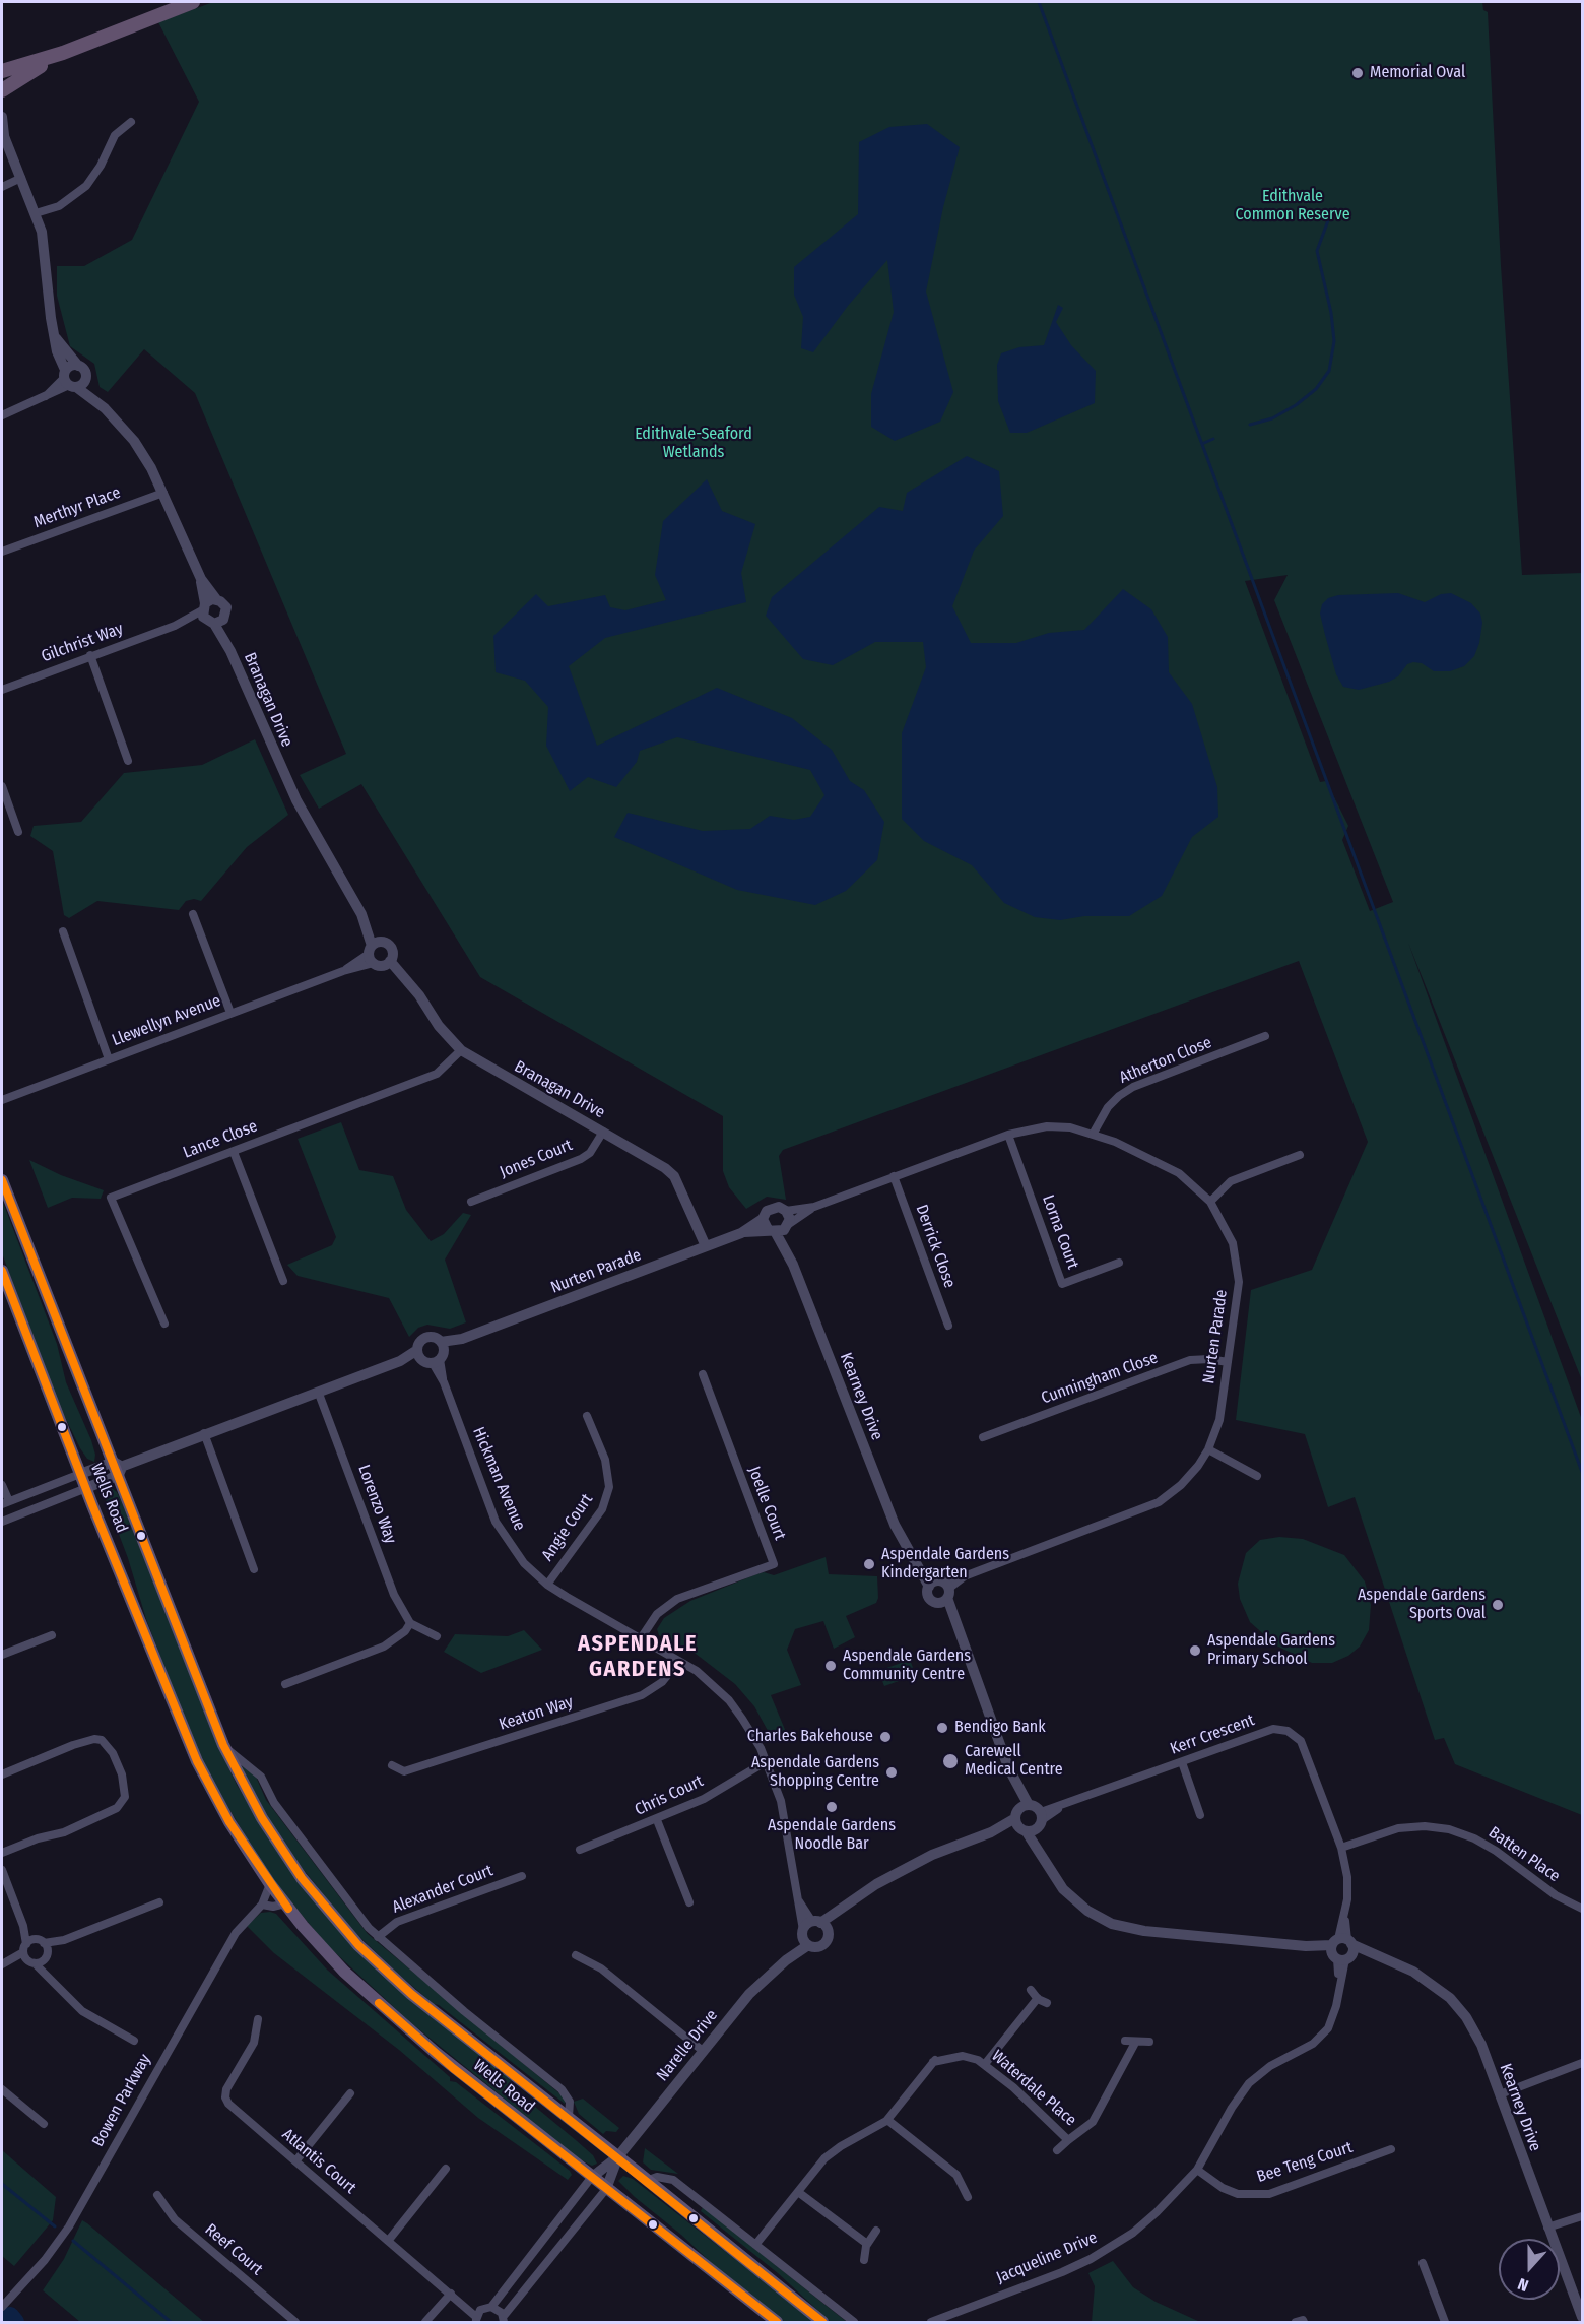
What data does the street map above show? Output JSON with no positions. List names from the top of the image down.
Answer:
{
  "streets": {
    "main road": ["Wells Road"],
    "street": [
      "Merthyr Place",
      "Gilchrist Way",
      "Branagan Drive",
      "Llewellyn Avenue",
      "Atherton Close",
      "Lance Close",
      "Jones Court",
      "Lorna Court",
      "Derrick Close",
      "Nurten Parade",
      "Cunningham Close",
      "Kearney Drive",
      "Hickman Avenue",
      "Joelle Court",
      "Lorenzo Way",
      "Angie Court",
      "Keaton Way",
      "Kerr Crescent",
      "Chris Court",
      "Batten Place",
      "Alexander Court",
      "Narelle Drive",
      "Waterdale Place",
      "Bowen Parkway",
      "Atlantis Court",
      "Bee Teng Court",
      "Reef Court",
      "Jacqueline Drive"
    ]
  },
  "crossings": [
    ["Merthyr Place", "Branagan Drive"],
    ["Gilchrist Way", "Branagan Drive"],
    ["Branagan Drive", "Llewellyn Avenue"],
    ["Branagan Drive", "Lance Close"],
    ["Branagan Drive", "Jones Court"],
    ["Branagan Drive", "Nurten Parade"],
    ["Atherton Close", "Nurten Parade"],
    ["Lorna Court", "Nurten Parade"],
    ["Derrick Close", "Nurten Parade"],
    ["Nurten Parade", "Cunningham Close"],
    ["Nurten Parade", "Kearney Drive"],
    ["Nurten Parade", "Hickman Avenue"],
    ["Nurten Parade", "Wells Road"],
    ["Nurten Parade", "Lorenzo Way"],
    ["Kearney Drive", "Kerr Crescent"],
    ["Kearney Drive", "Jacqueline Drive"],
    ["Hickman Avenue", "Joelle Court"],
    ["Hickman Avenue", "Angie Court"],
    ["Hickman Avenue", "Keaton Way"],
    ["Hickman Avenue", "Chris Court"],
    ["Hickman Avenue", "Narelle Drive"],
    ["Wells Road", "Alexander Court"],
    ["Wells Road", "Narelle Drive"],
    ["Wells Road", "Bowen Parkway"],
    ["Kerr Crescent", "Batten Place"],
    ["Kerr Crescent", "Jacqueline Drive"],
    ["Bee Teng Court", "Jacqueline Drive"]
  ],
  "districts": ["ASPENDALE GARDENS"],
  "parks": ["Edithvale Common Reserve", "Edithvale-Seaford Wetlands"],
  "places": [
    "Memorial Oval",
    "Aspendale Gardens Kindergarten",
    "Aspendale Gardens Sports Oval",
    "Aspendale Gardens Primary School",
    "Aspendale Gardens Community Centre",
    "Bendigo Bank",
    "Charles Bakehouse",
    "Carewell Medical Centre",
    "Aspendale Gardens Shopping Centre",
    "Aspendale Gardens Noodle Bar"
  ],
  "north": "bottom"
}
